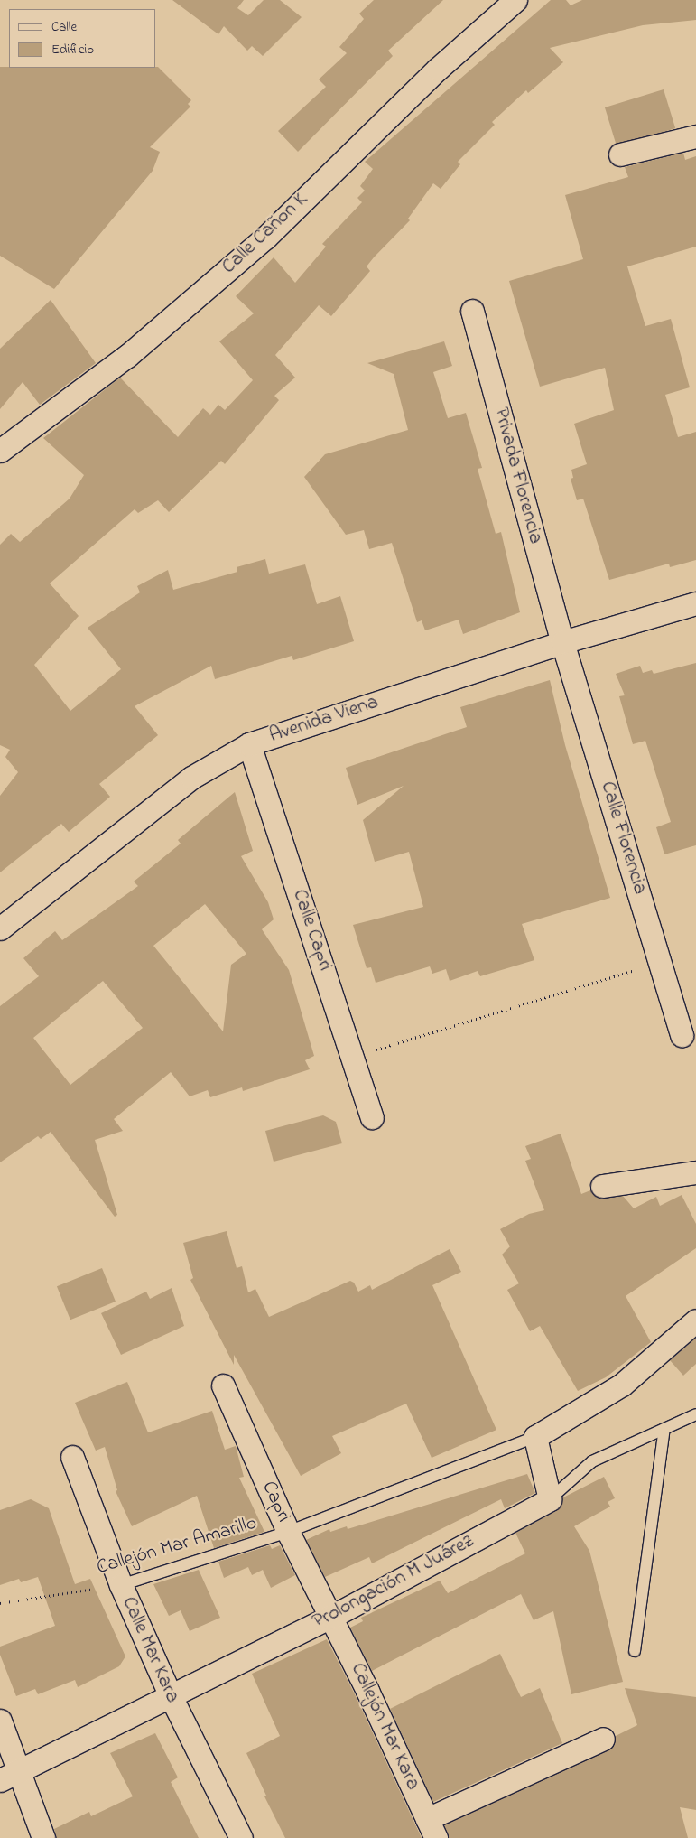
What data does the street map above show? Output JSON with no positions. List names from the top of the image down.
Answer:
{
  "streets": {
    "street": [
      "Calle Cañon K",
      "Privada Florencia",
      "Avenida Viena",
      "Calle Florencia",
      "Calle Capri",
      "Capri",
      "Prolongación M Juárez",
      "Calle Mar Kara",
      "Callejón Mar Kara"
    ],
    "lane": ["Callejón Mar Amarillo"]
  },
  "crossings": [
    ["Privada Florencia", "Avenida Viena"],
    ["Privada Florencia", "Calle Florencia"],
    ["Avenida Viena", "Calle Florencia"],
    ["Avenida Viena", "Calle Capri"],
    ["Capri", "Callejón Mar Amarillo"],
    ["Capri", "Prolongación M Juárez"],
    ["Capri", "Callejón Mar Kara"],
    ["Callejón Mar Amarillo", "Calle Mar Kara"],
    ["Prolongación M Juárez", "Calle Mar Kara"],
    ["Prolongación M Juárez", "Callejón Mar Kara"]
  ],
  "legend": ["Calle", "Edificio"]
}
